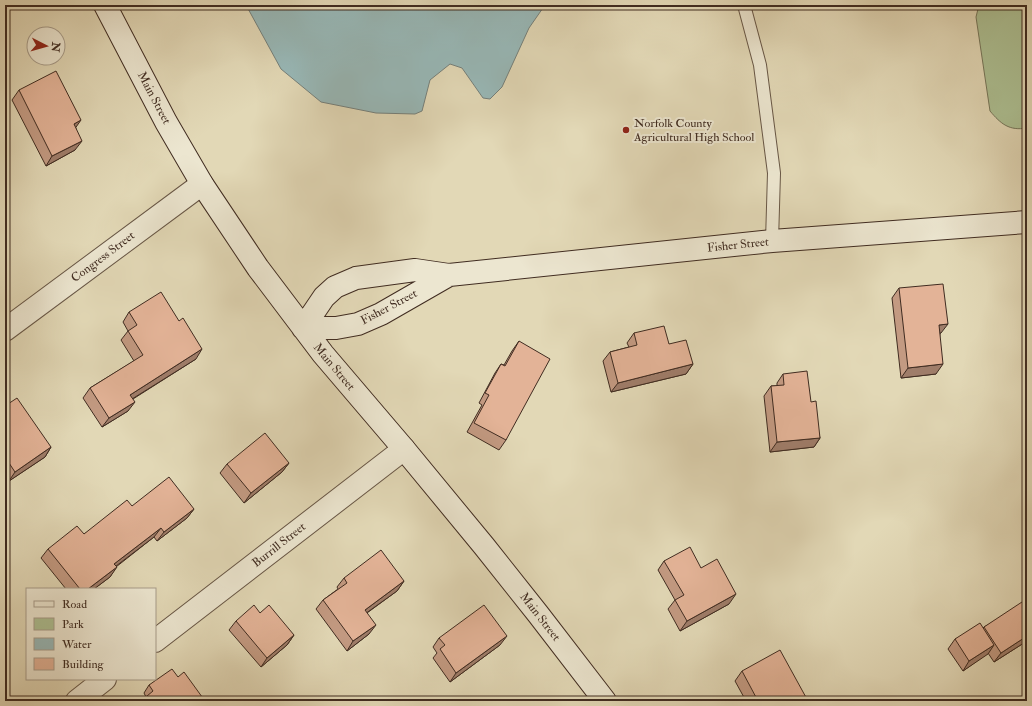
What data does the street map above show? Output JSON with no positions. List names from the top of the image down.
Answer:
{
  "streets": {
    "main road": [
      "Main Street",
      "Fisher Street",
      "Congress Street",
      "Burrill Street"
    ]
  },
  "crossings": [
    ["Main Street", "Fisher Street"],
    ["Main Street", "Congress Street"],
    ["Main Street", "Burrill Street"]
  ],
  "places": ["Norfolk County Agricultural High School"],
  "legend": [
    "Road",
    "Park",
    "Water",
    "Building"
  ],
  "north": "right"
}
